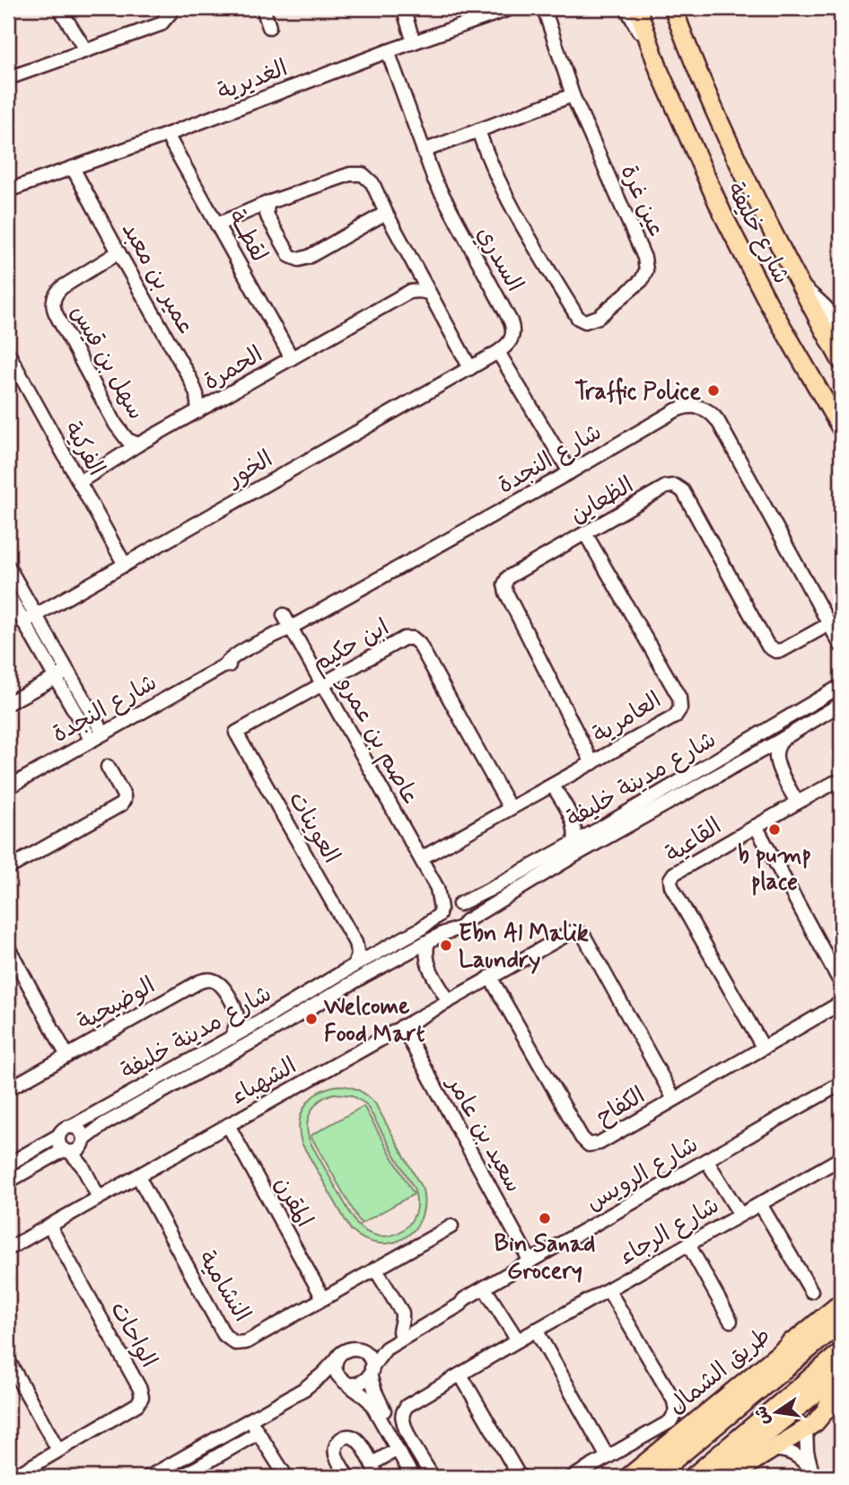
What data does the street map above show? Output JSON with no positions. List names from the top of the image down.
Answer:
{
  "streets": {
    "highway": ["طريق الشمال"],
    "main road": ["شارع خليفة"],
    "street": [
      "الغديرية",
      "عين غرة",
      "لقطــة",
      "السدري",
      "عمير بن معبد",
      "سهل بن قيس",
      "الحمرة",
      "الفركية",
      "شارع النجدة",
      "الخور",
      "الظعاين",
      "ابن حكيم",
      "العامرية",
      "عاصم بن عمرو",
      "شارع مدينة خليفة",
      "العوينات",
      "القاعية",
      "الوضيحية",
      "الشهباء",
      "الكفاح",
      "سعيد بن عامر",
      "شارع الرويس",
      "المقرن",
      "شارع الرجاء",
      "النشامية",
      "الواحات"
    ]
  },
  "crossings": [
    ["الغديرية", "لقطــة"],
    ["الغديرية", "السدري"],
    ["الغديرية", "عمير بن معبد"],
    ["لقطــة", "الحمرة"],
    ["السدري", "الخور"],
    ["عمير بن معبد", "سهل بن قيس"],
    ["عمير بن معبد", "الحمرة"],
    ["سهل بن قيس", "الحمرة"],
    ["الحمرة", "الفركية"],
    ["الفركية", "الخور"],
    ["شارع النجدة", "الظعاين"],
    ["شارع النجدة", "عاصم بن عمرو"],
    ["الظعاين", "العامرية"],
    ["ابن حكيم", "العامرية"],
    ["ابن حكيم", "عاصم بن عمرو"],
    ["ابن حكيم", "العوينات"],
    ["العامرية", "عاصم بن عمرو"],
    ["عاصم بن عمرو", "شارع مدينة خليفة"],
    ["القاعية", "الكفاح"],
    ["الشهباء", "الكفاح"],
    ["الشهباء", "سعيد بن عامر"],
    ["الشهباء", "المقرن"],
    ["الشهباء", "النشامية"],
    ["الشهباء", "الواحات"],
    ["سعيد بن عامر", "شارع الرويس"],
    ["المقرن", "النشامية"]
  ],
  "places": [
    "Traffic Police",
    "b pump place",
    "Ebn Al Malik Laundry",
    "Welcome Food Mart",
    "Bin Sanad Grocery"
  ],
  "north": "left"
}
